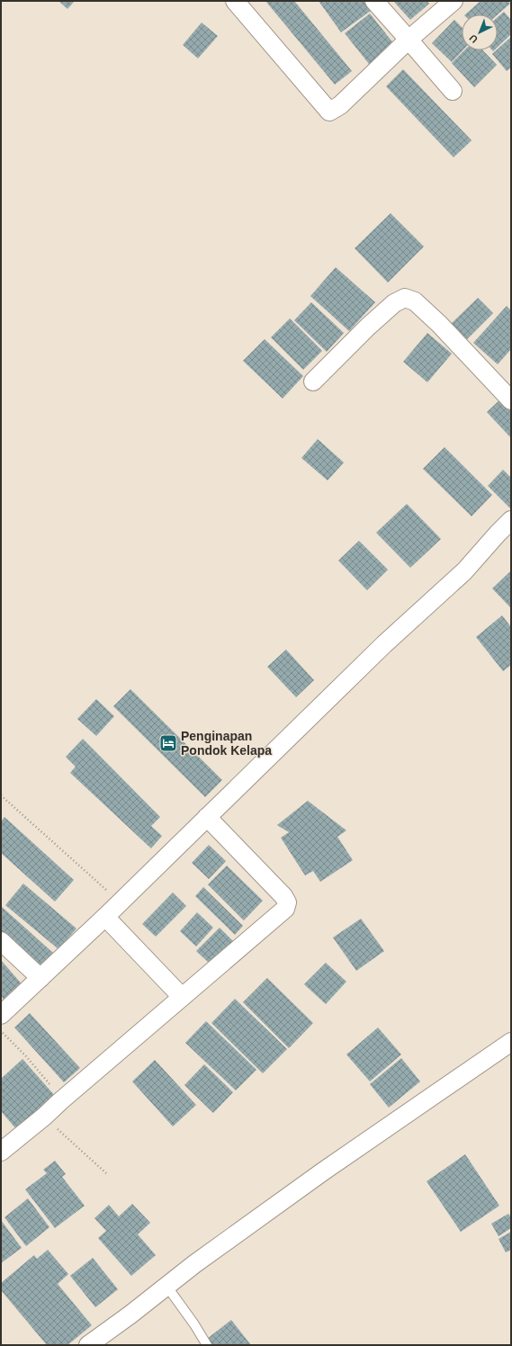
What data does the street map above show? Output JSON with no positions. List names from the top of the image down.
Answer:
{
  "places": {
    "hotel": ["Penginapan Pondok Kelapa"]
  },
  "north": "bottom left"
}
